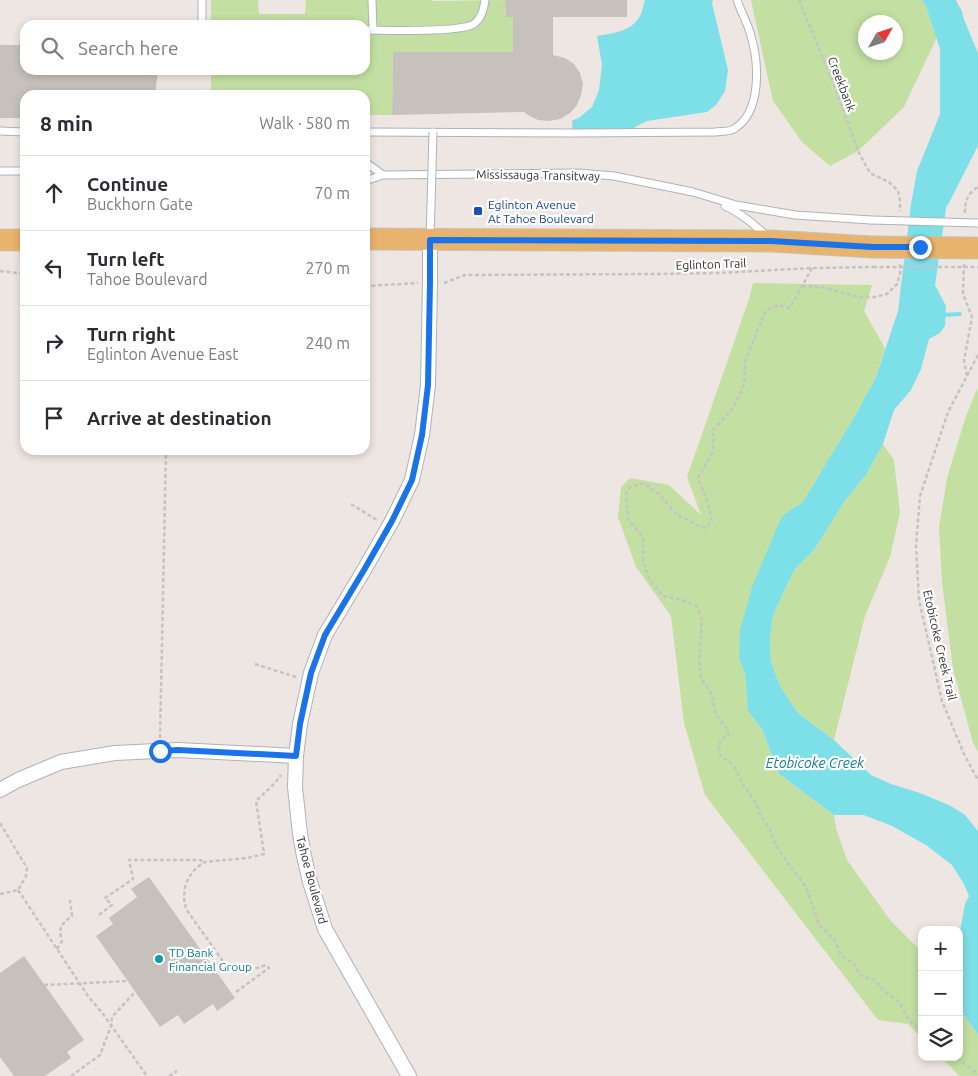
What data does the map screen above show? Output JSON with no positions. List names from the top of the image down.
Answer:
{
  "streets": {
    "street": ["Tahoe Boulevard"],
    "lane": ["Mississauga Transitway"],
    "path": ["Creekbank", "Eglinton Trail", "Etobicoke Creek Trail"]
  },
  "water": ["Etobicoke Creek"],
  "places": {
    "transit": ["Eglinton Avenue At Tahoe Boulevard"],
    "other": ["TD Bank Financial Group"]
  },
  "north": "top right",
  "page": {
    "search": "Search here",
    "heading": ["8 min", "Walk · 580 m"],
    "list": [
      ["Continue", "Buckhorn Gate", "70 m"],
      ["Turn left", "Tahoe Boulevard", "270 m"],
      ["Turn right", "Eglinton Avenue East", "240 m"],
      "Arrive at destination"
    ],
    "map_buttons": ["+", "−"]
  }
}
